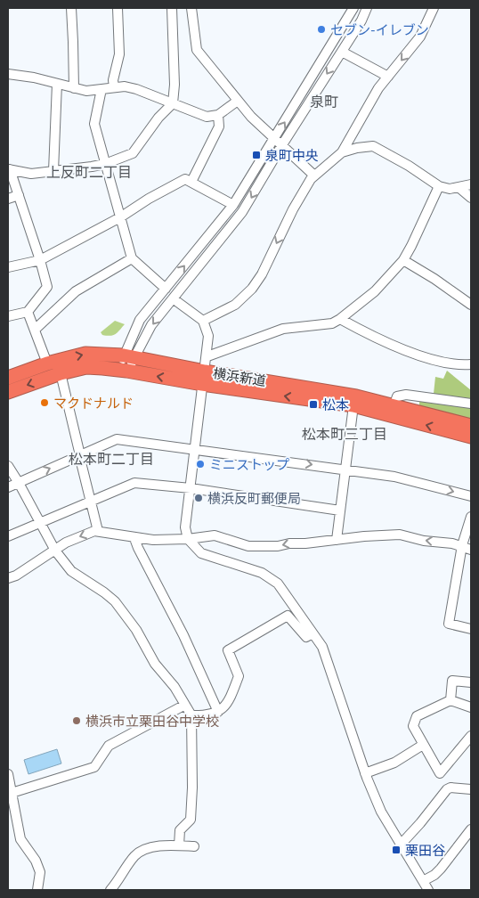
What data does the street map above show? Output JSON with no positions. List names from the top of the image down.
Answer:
{
  "streets": {
    "highway": ["横浜新道"]
  },
  "districts": [
    "泉町",
    "上反町二丁目",
    "松本町三丁目",
    "松本町二丁目"
  ],
  "places": {
    "other": [
      "セブン-イレブン",
      "マクドナルド",
      "ミニストップ",
      "横浜反町郵便局",
      "横浜市立栗田谷中学校"
    ],
    "transit": ["泉町中央", "松本", "栗田谷"]
  }
}
